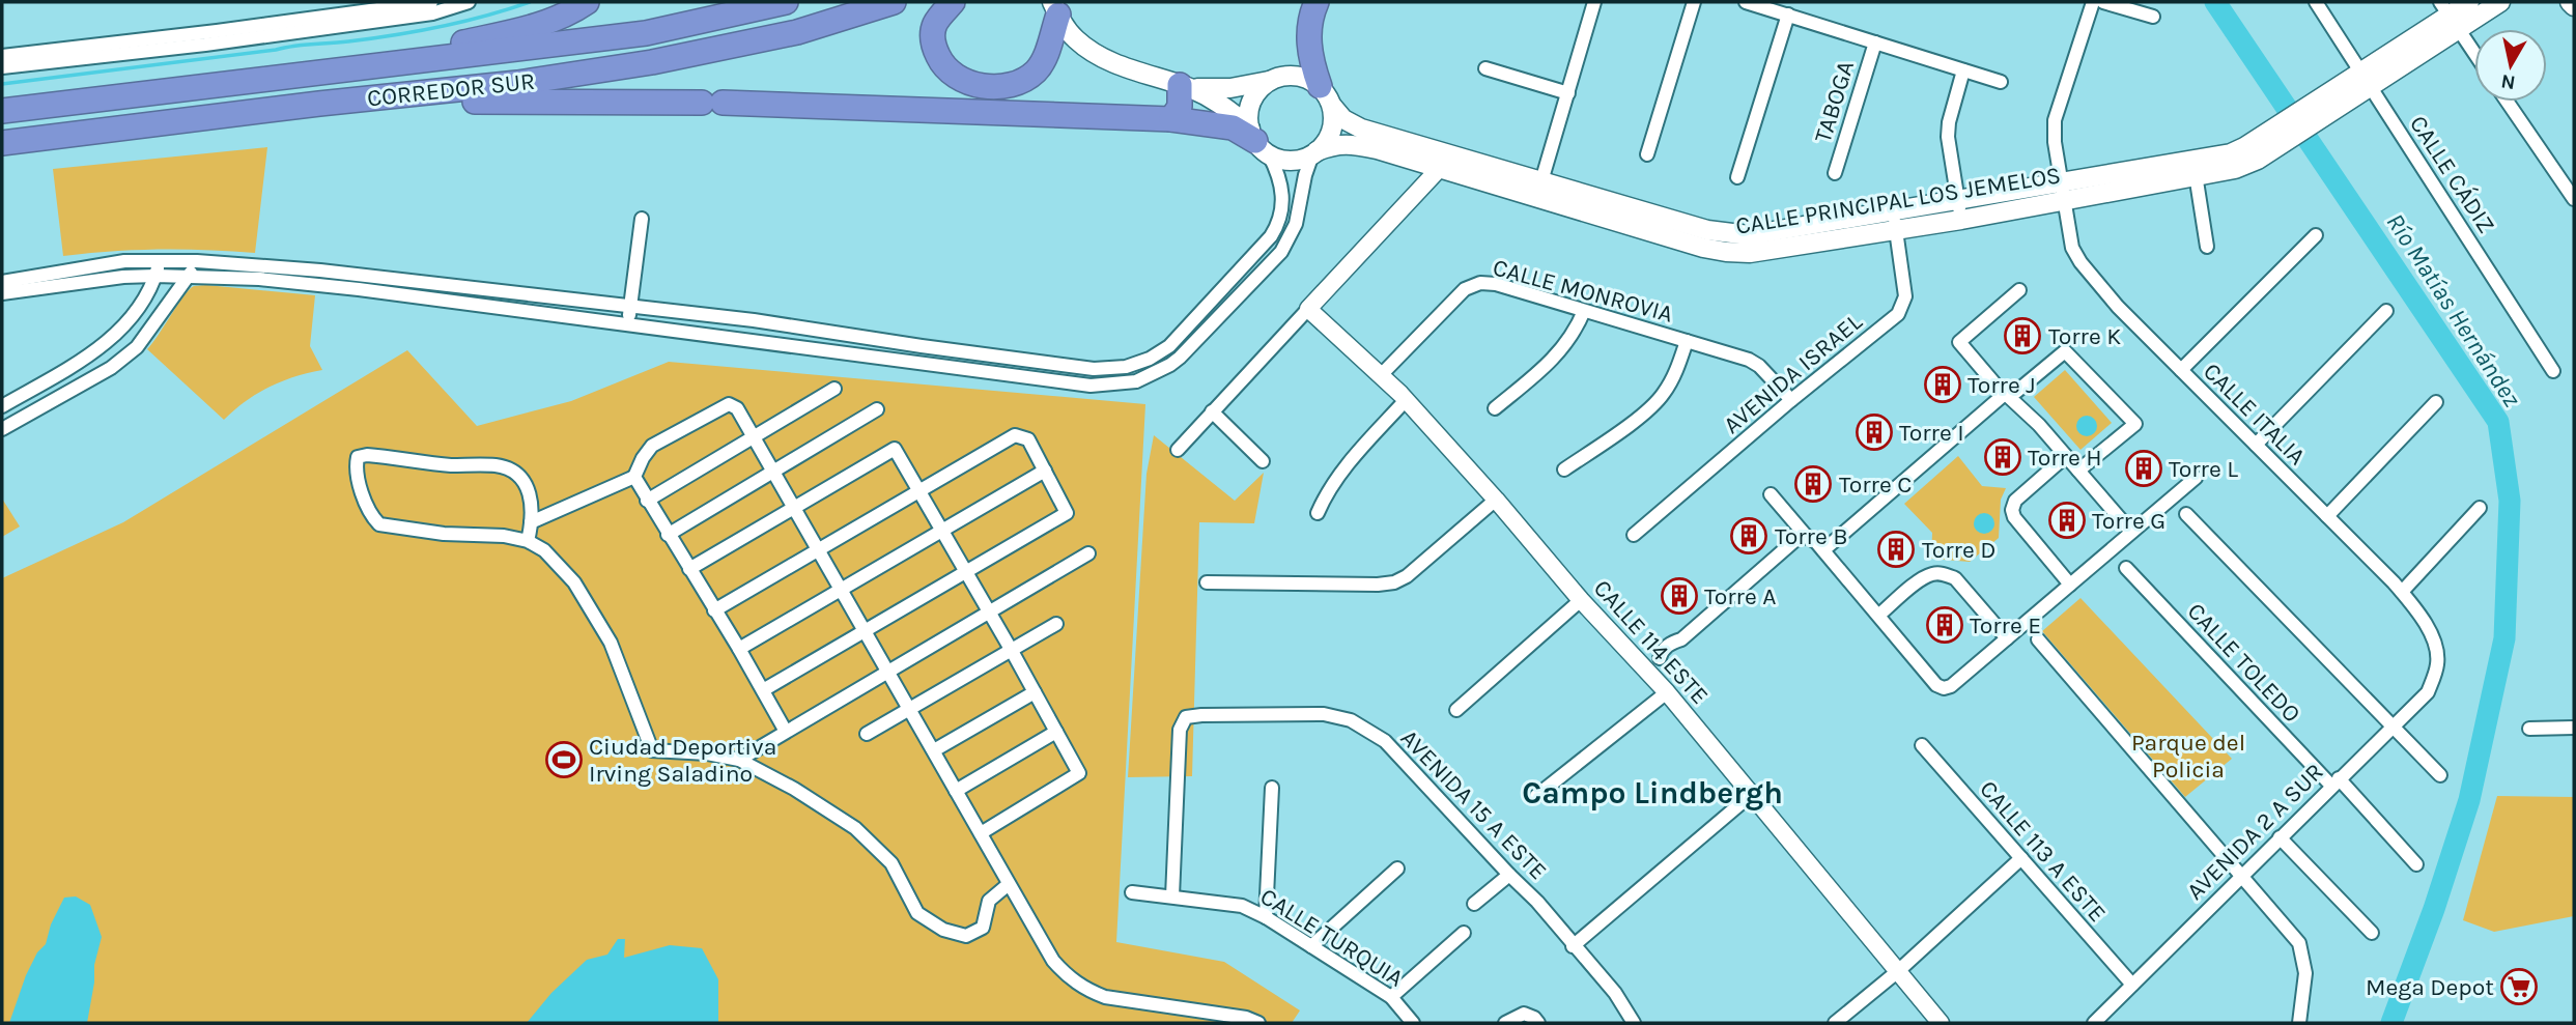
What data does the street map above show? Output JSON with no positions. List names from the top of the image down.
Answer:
{
  "streets": {
    "highway": ["CORREDOR SUR"],
    "main road": ["CALLE PRINCIPAL LOS JEMELOS"],
    "street": [
      "TABOGA",
      "CALLE CÁDIZ",
      "CALLE MONROVIA",
      "AVENIDA ISRAEL",
      "CALLE ITALIA",
      "CALLE 114 ESTE",
      "CALLE TOLEDO",
      "AVENIDA 15 A ESTE",
      "AVENIDA 2 A SUR",
      "CALLE 113 A ESTE",
      "CALLE TURQUIA"
    ]
  },
  "crossings": [
    ["CALLE CÁDIZ", "CALLE PRINCIPAL LOS JEMELOS"],
    ["CALLE PRINCIPAL LOS JEMELOS", "AVENIDA ISRAEL"],
    ["CALLE PRINCIPAL LOS JEMELOS", "CALLE ITALIA"],
    ["CALLE MONROVIA", "AVENIDA ISRAEL"],
    ["CALLE MONROVIA", "CALLE 114 ESTE"],
    ["CALLE ITALIA", "AVENIDA 2 A SUR"],
    ["CALLE TOLEDO", "AVENIDA 2 A SUR"],
    ["AVENIDA 15 A ESTE", "CALLE TURQUIA"],
    ["AVENIDA 2 A SUR", "CALLE 113 A ESTE"]
  ],
  "districts": ["Campo Lindbergh"],
  "water": ["Río Matías Hernández"],
  "parks": ["Parque del Policia"],
  "places": {
    "building": [
      "Torre K",
      "Torre J",
      "Torre I",
      "Torre H",
      "Torre L",
      "Torre C",
      "Torre G",
      "Torre B",
      "Torre D",
      "Torre A",
      "Torre E"
    ],
    "sports": ["Ciudad Deportiva Irving Saladino"],
    "supermarket": ["Mega Depot"]
  },
  "north": "bottom"
}
